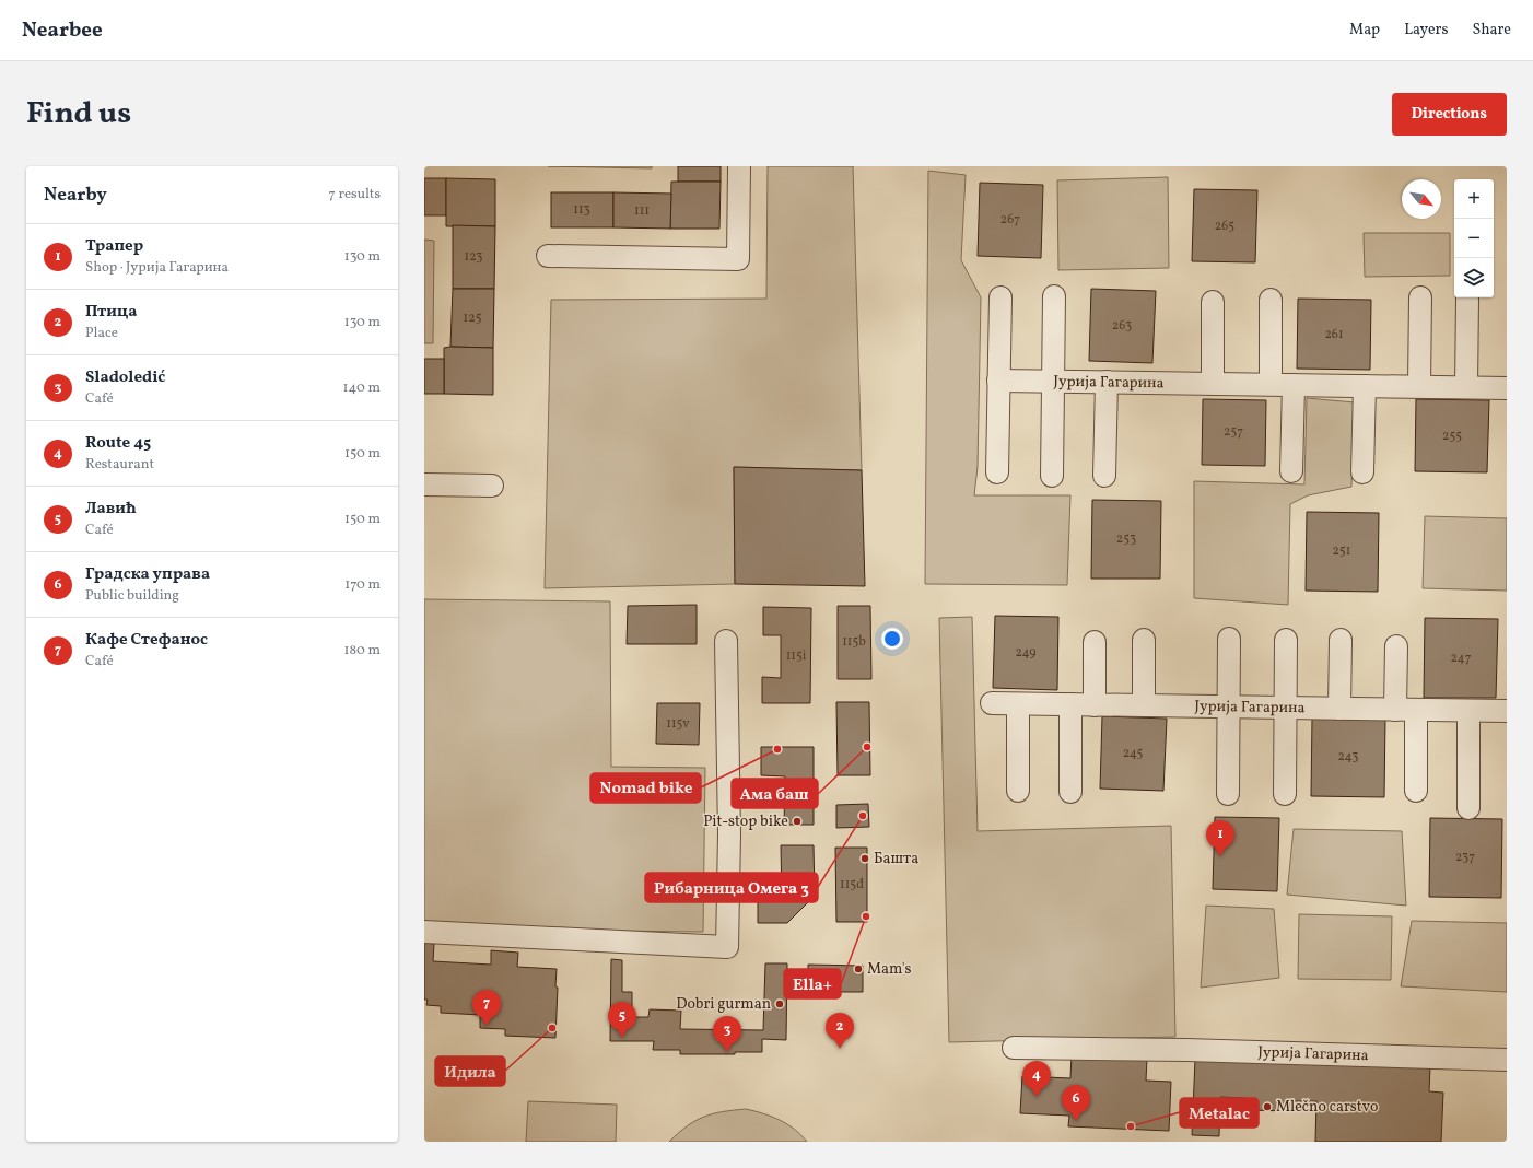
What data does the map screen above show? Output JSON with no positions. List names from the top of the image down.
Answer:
{
  "streets": {
    "street": ["Јурија Гагарина"]
  },
  "places": [
    "Ама баш",
    "Nomad bike",
    "Рибарница Омега 3",
    "Pit-stop bike",
    "Башта",
    "Ella+",
    "Mam's",
    "Dobri gurman",
    "Идила",
    "Mlečno carstvo",
    "Metalac"
  ],
  "house_numbers": [
    "113",
    "111",
    "267",
    "265",
    "123",
    "125",
    "263",
    "261",
    "257",
    "255",
    "253",
    "251",
    "115b",
    "249",
    "115i",
    "247",
    "115v",
    "245",
    "243",
    "237",
    "115đ"
  ],
  "north": "bottom right",
  "page": {
    "header": "Nearbee",
    "nav": ["Map", "Layers", "Share"],
    "title": "Find us",
    "buttons": "Directions",
    "heading": ["Nearby", "7 results"],
    "map_buttons": ["+", "−"],
    "list": [
      {
        "mark": "1",
        "name": "Трапер",
        "note": "Shop · Јурија Гагарина",
        "value": "130 m"
      },
      {
        "mark": "2",
        "name": "Птица",
        "note": "Place",
        "value": "130 m"
      },
      {
        "mark": "3",
        "name": "Sladoledić",
        "note": "Café",
        "value": "140 m"
      },
      {
        "mark": "4",
        "name": "Route 45",
        "note": "Restaurant",
        "value": "150 m"
      },
      {
        "mark": "5",
        "name": "Лавић",
        "note": "Café",
        "value": "150 m"
      },
      {
        "mark": "6",
        "name": "Градска управа",
        "note": "Public building",
        "value": "170 m"
      },
      {
        "mark": "7",
        "name": "Кафе Стефанос",
        "note": "Café",
        "value": "180 m"
      }
    ],
    "pins": [
      "1",
      "7",
      "5",
      "2",
      "3",
      "4",
      "6"
    ]
  }
}
